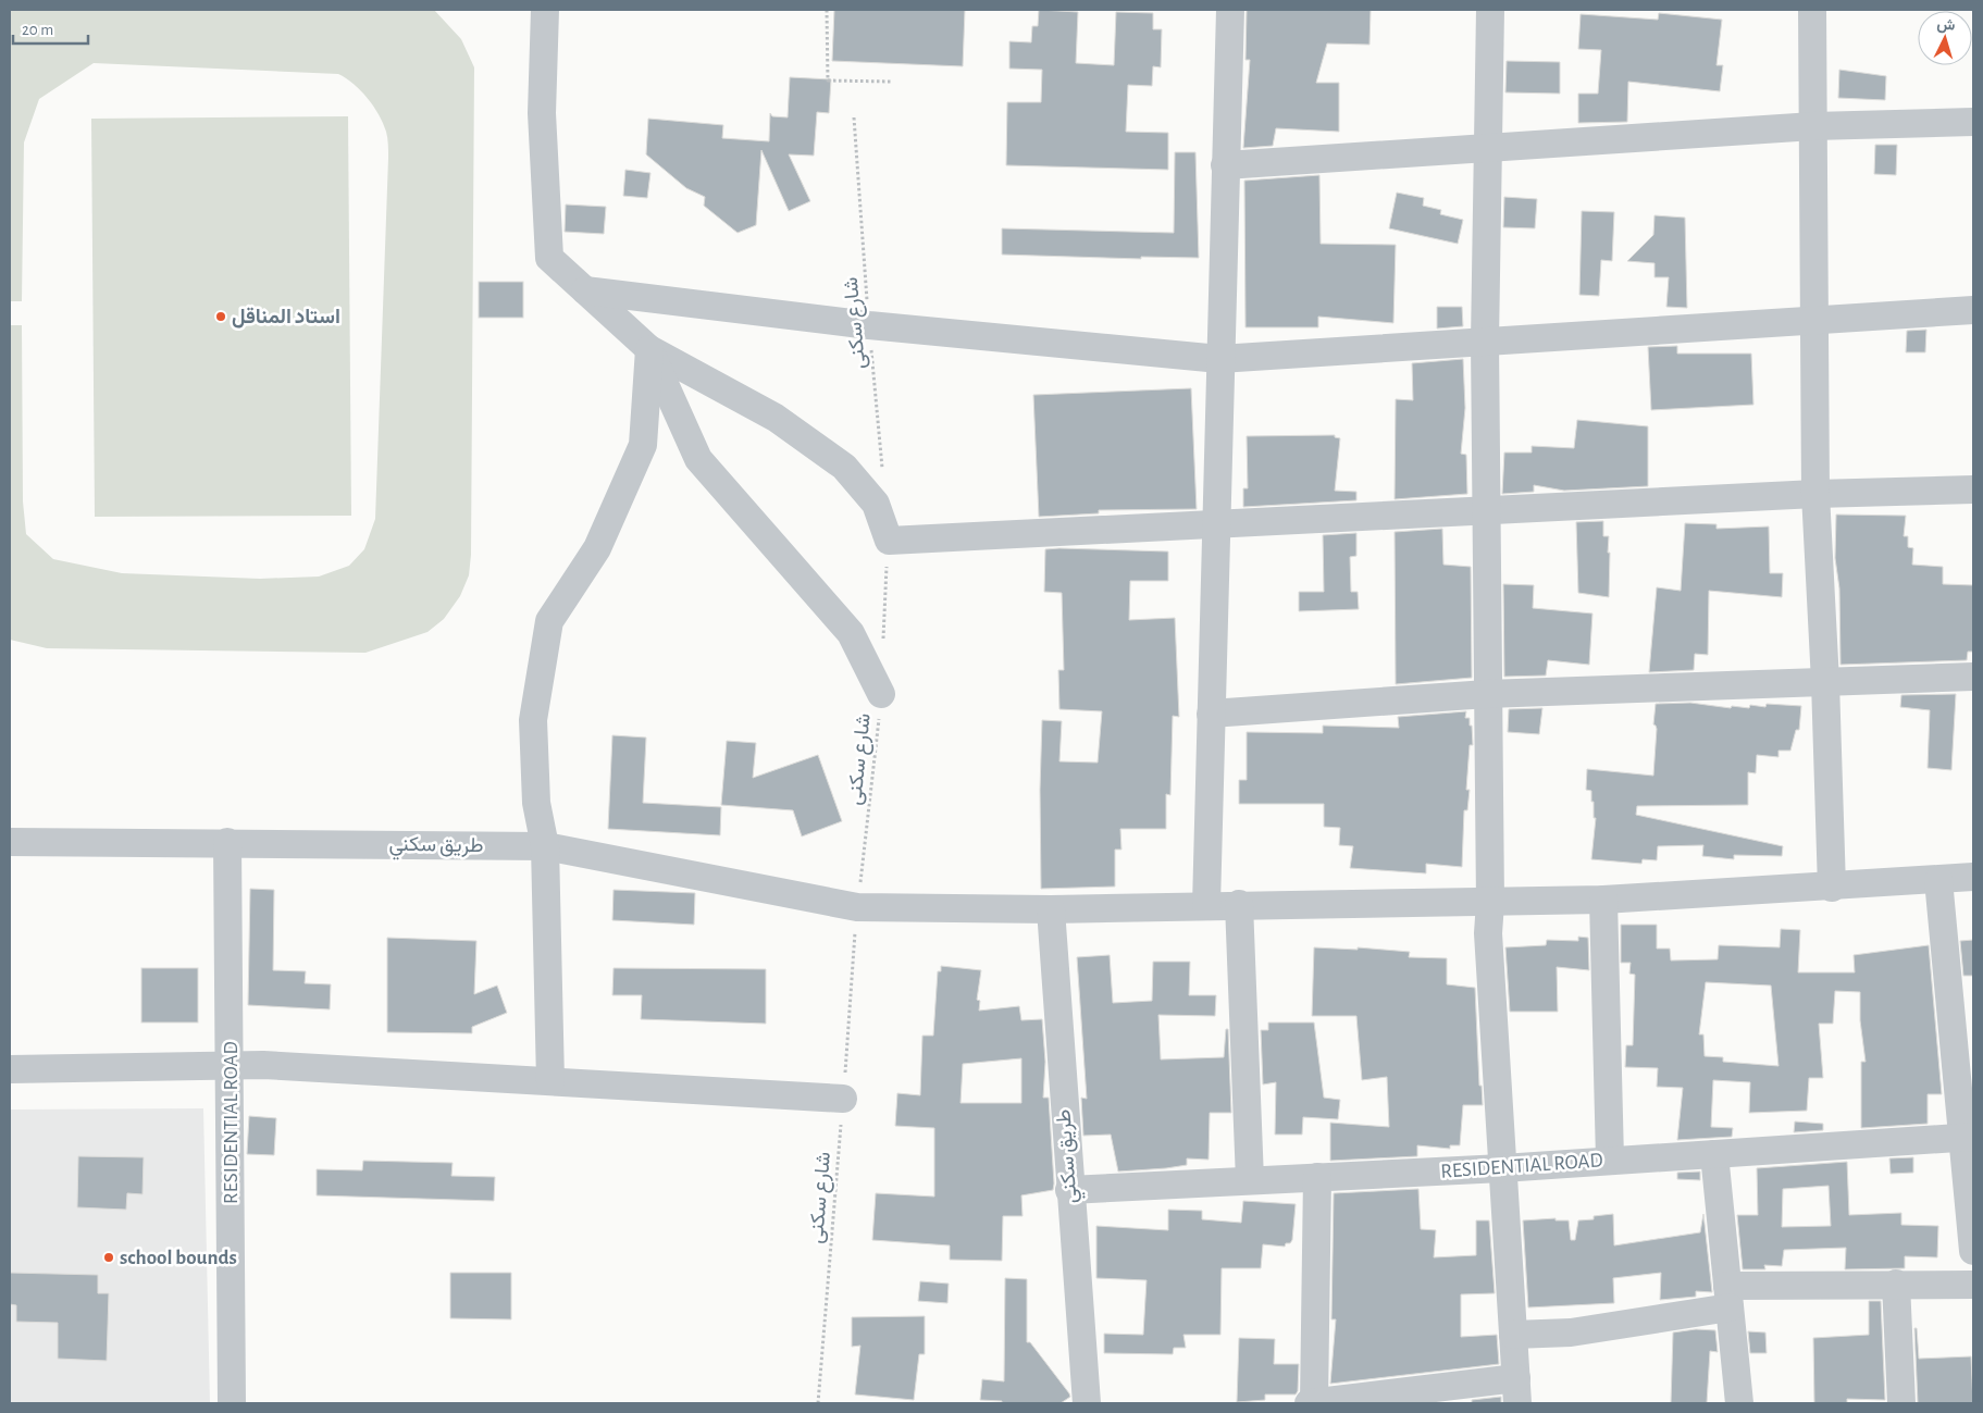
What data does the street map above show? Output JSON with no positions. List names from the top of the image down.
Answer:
{
  "streets": {
    "street": ["طريق سكني", "RESIDENTIAL ROAD"],
    "path": ["شارع سكنى"]
  },
  "crossings": [
    ["شارع سكنى", "طريق سكني"],
    ["طريق سكني", "RESIDENTIAL ROAD"]
  ],
  "places": ["استاد المناقل", "school bounds"],
  "scale_bar": "20 m",
  "north": "top"
}
